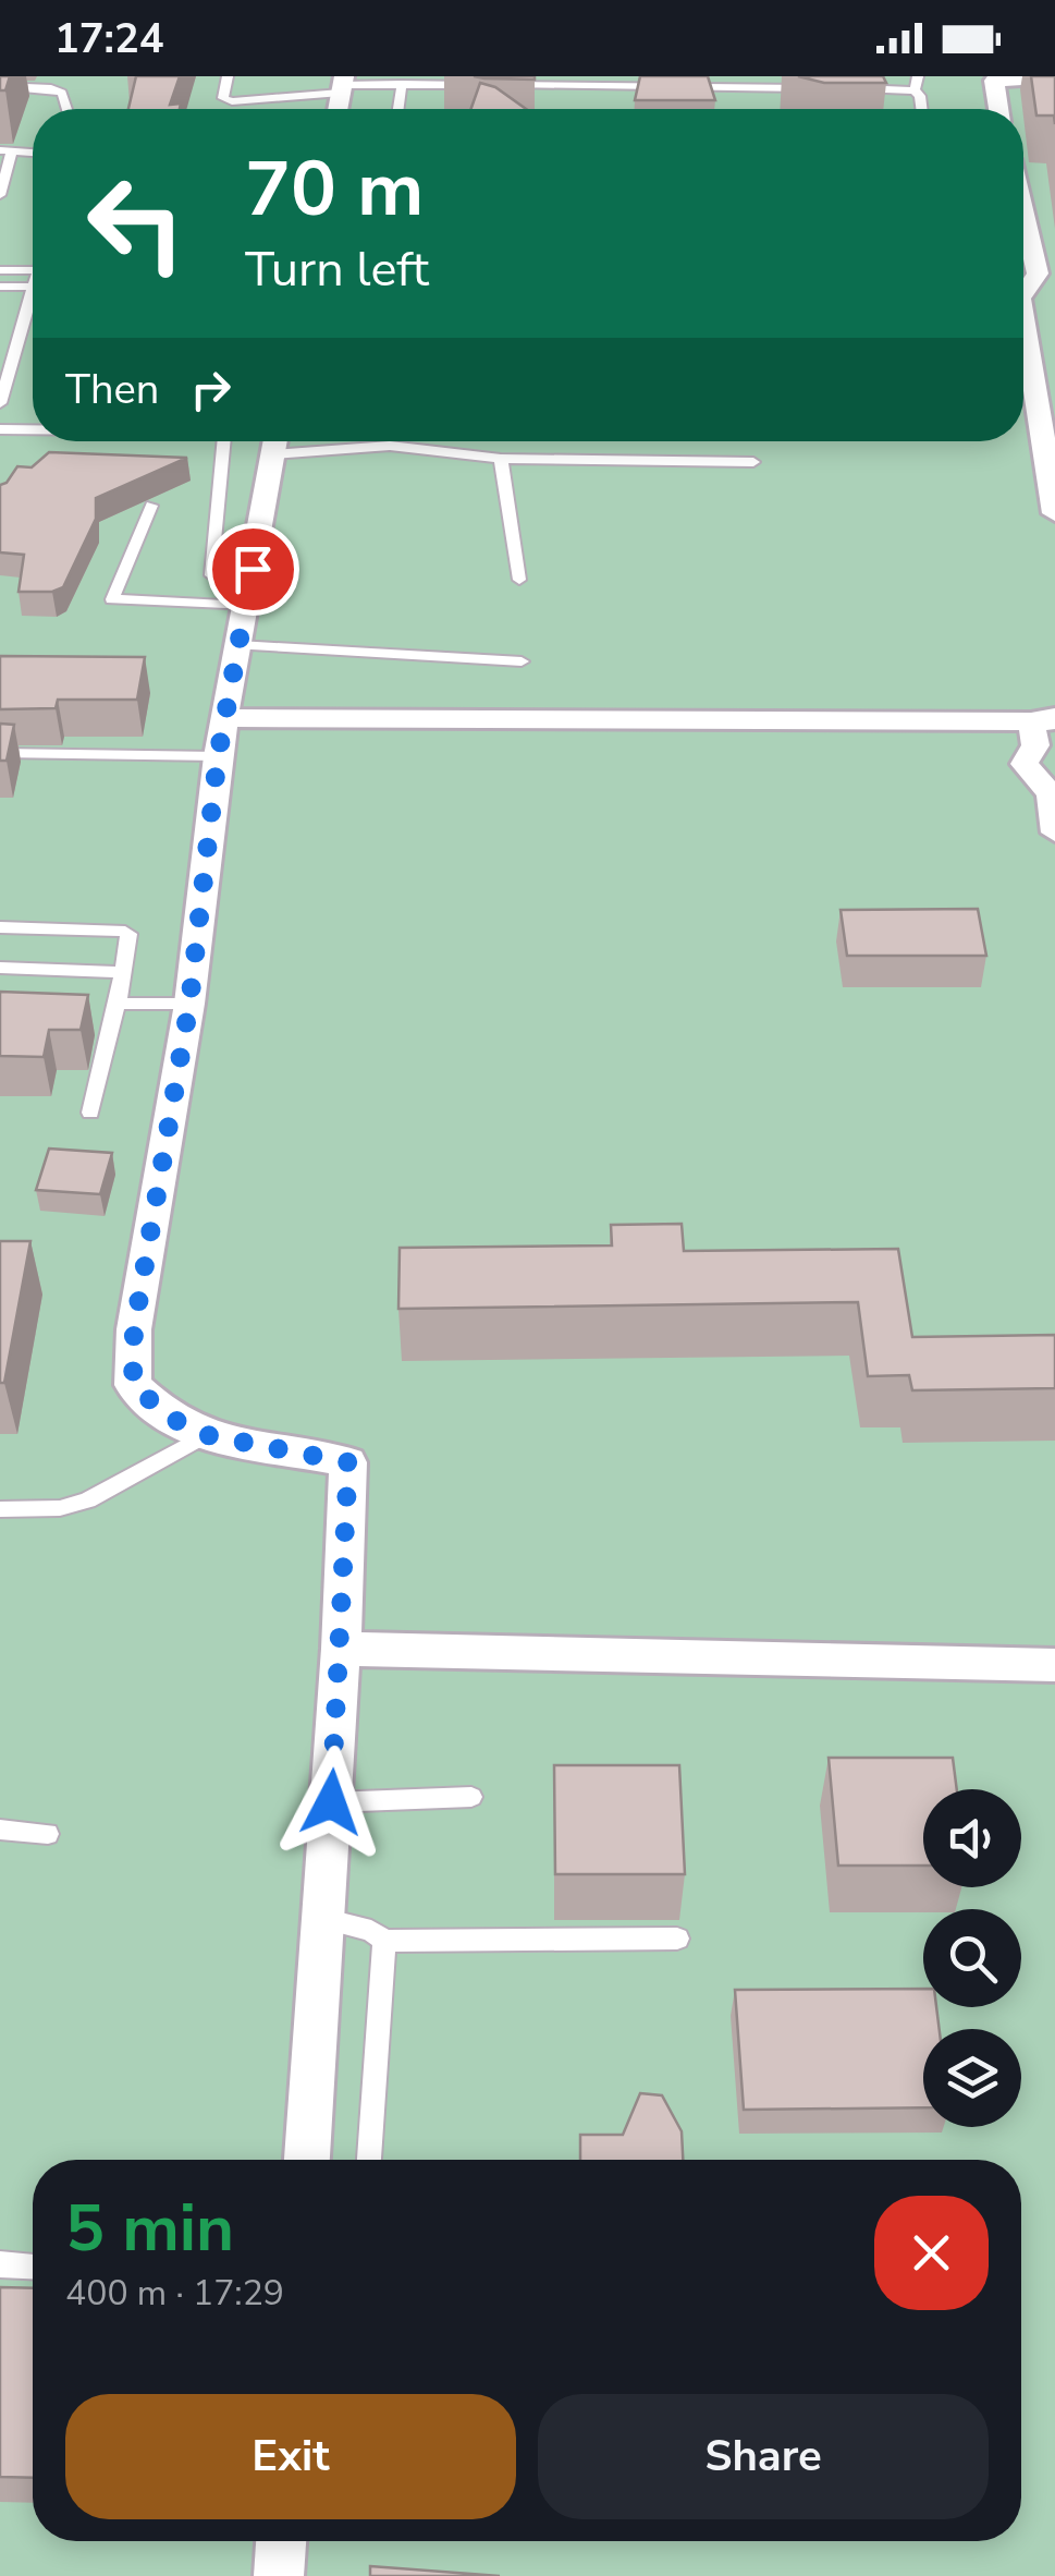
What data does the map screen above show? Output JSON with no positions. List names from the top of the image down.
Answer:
{
  "page": {
    "status": "17:24",
    "turn": ["70 m", "Turn left"],
    "then": "Then",
    "heading": ["5 min", "400 m · 17:29"],
    "buttons": ["Exit", "Share"]
  }
}
